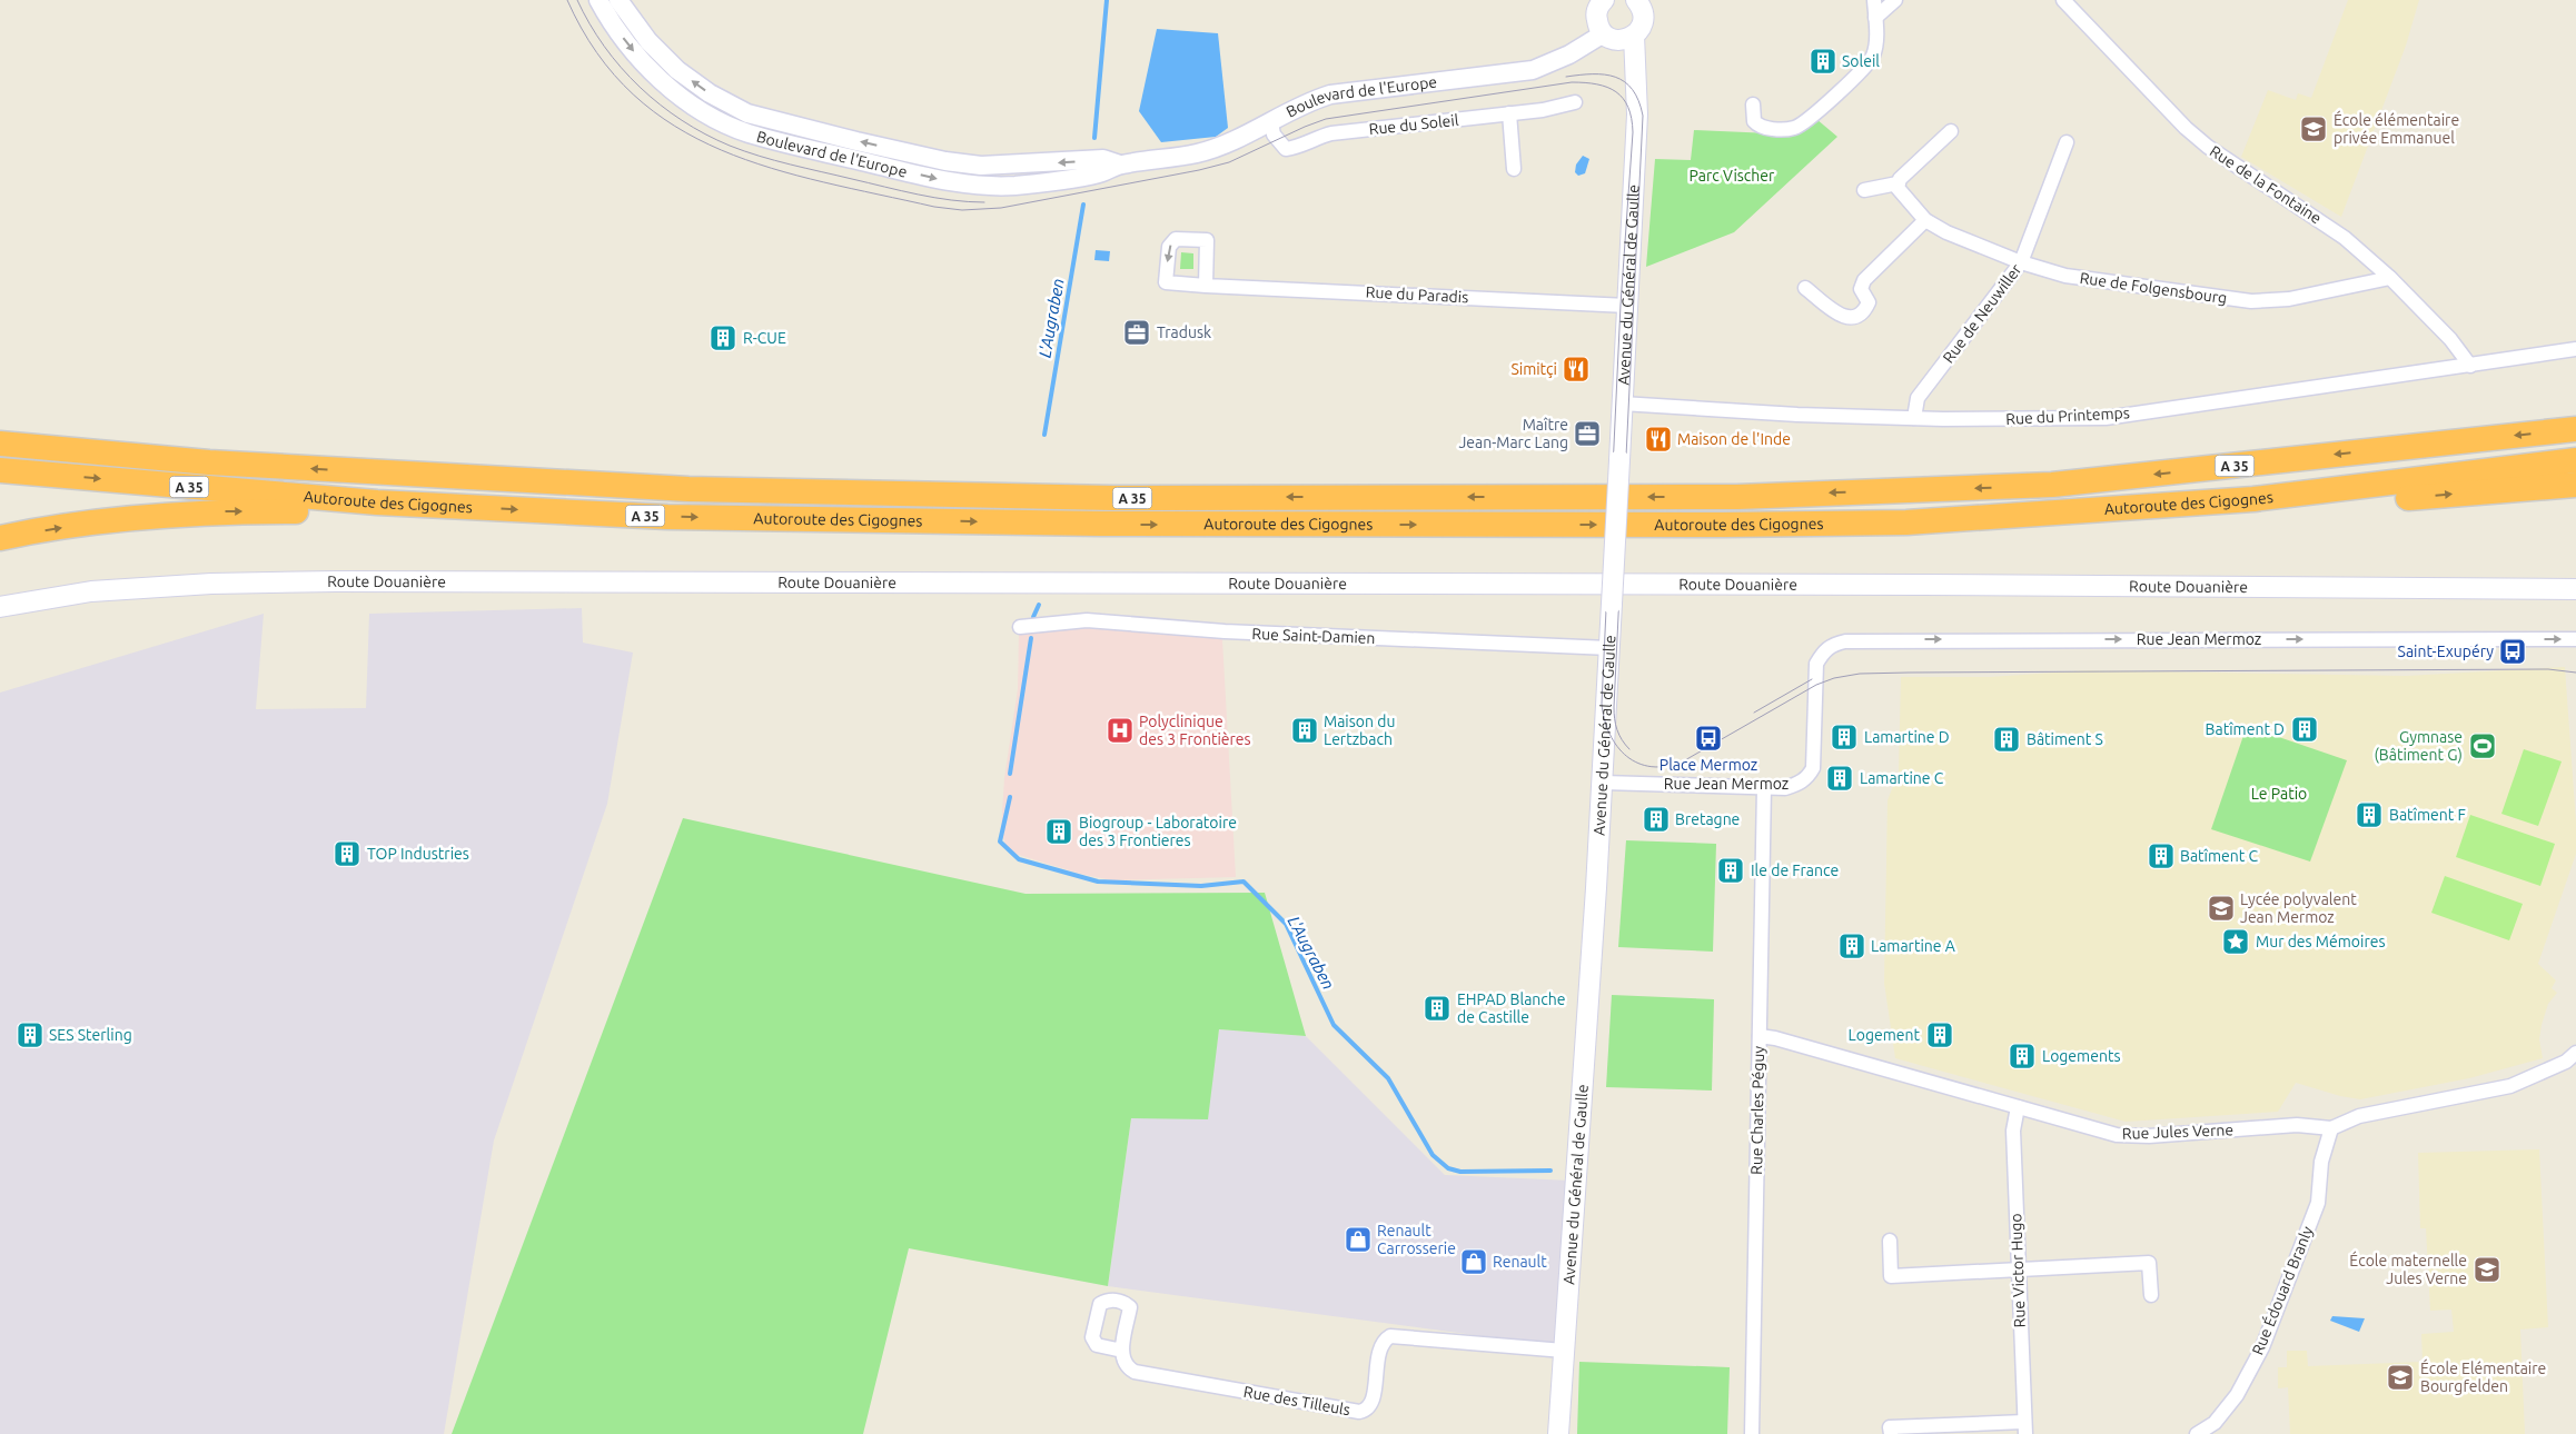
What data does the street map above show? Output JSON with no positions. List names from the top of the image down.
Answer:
{
  "streets": {
    "highway": ["A 35", "Autoroute des Cigognes"],
    "main road": ["Avenue du Général de Gaulle", "Route Douanière"],
    "street": [
      "Boulevard de l'Europe",
      "Rue du Soleil",
      "Rue de la Fontaine",
      "Rue de Folgensbourg",
      "Rue du Paradis",
      "Rue de Neuwiller",
      "Rue du Printemps",
      "Rue Saint-Damien",
      "Rue Jean Mermoz",
      "Rue Charles Péguy",
      "Rue Jules Verne",
      "Rue Victor Hugo",
      "Rue Édouard Branly",
      "Rue des Tilleuls"
    ]
  },
  "crossings": [
    ["Boulevard de l'Europe", "Rue du Soleil"],
    ["Rue de la Fontaine", "Rue de Folgensbourg"],
    ["Rue de la Fontaine", "Rue du Printemps"],
    ["Avenue du Général de Gaulle", "Rue du Paradis"],
    ["Avenue du Général de Gaulle", "Rue du Printemps"],
    ["Avenue du Général de Gaulle", "Rue Saint-Damien"],
    ["Avenue du Général de Gaulle", "Rue Jean Mermoz"],
    ["Avenue du Général de Gaulle", "Rue des Tilleuls"],
    ["Rue de Folgensbourg", "Rue de Neuwiller"],
    ["Rue de Neuwiller", "Rue du Printemps"],
    ["Rue Jean Mermoz", "Rue Charles Péguy"],
    ["Rue Charles Péguy", "Rue Jules Verne"],
    ["Rue Jules Verne", "Rue Victor Hugo"],
    ["Rue Jules Verne", "Rue Édouard Branly"]
  ],
  "one_way": ["Rue Jean Mermoz"],
  "water": ["L'Augraben"],
  "parks": ["Parc Vischer", "Le Patio"],
  "places": {
    "building": [
      "Soleil",
      "R-CUE",
      "Batîment D",
      "Maison du Lertzbach",
      "Lamartine D",
      "Bâtiment S",
      "Lamartine C",
      "Batîment F",
      "Bretagne",
      "Biogroup - Laboratoire des 3 Frontieres",
      "TOP Industries",
      "Batîment C",
      "Ile de France",
      "Lamartine A",
      "EHPAD Blanche de Castille",
      "SES Sterling",
      "Logement",
      "Logements"
    ],
    "school or university": [
      "École élémentaire privée Emmanuel",
      "Lycée polyvalent Jean Mermoz",
      "École maternelle Jules Verne",
      "École Elémentaire Bourgfelden"
    ],
    "office": ["Tradusk", "Maître Jean-Marc Lang"],
    "restaurant": ["Simitçi", "Maison de l'Inde"],
    "bus stop": ["Saint-Exupéry", "Place Mermoz"],
    "hospital": ["Polyclinique des 3 Frontières"],
    "sports": ["Gymnase (Bâtiment G)"],
    "place": ["Mur des Mémoires"],
    "shop": ["Renault Carrosserie", "Renault"]
  }
}
